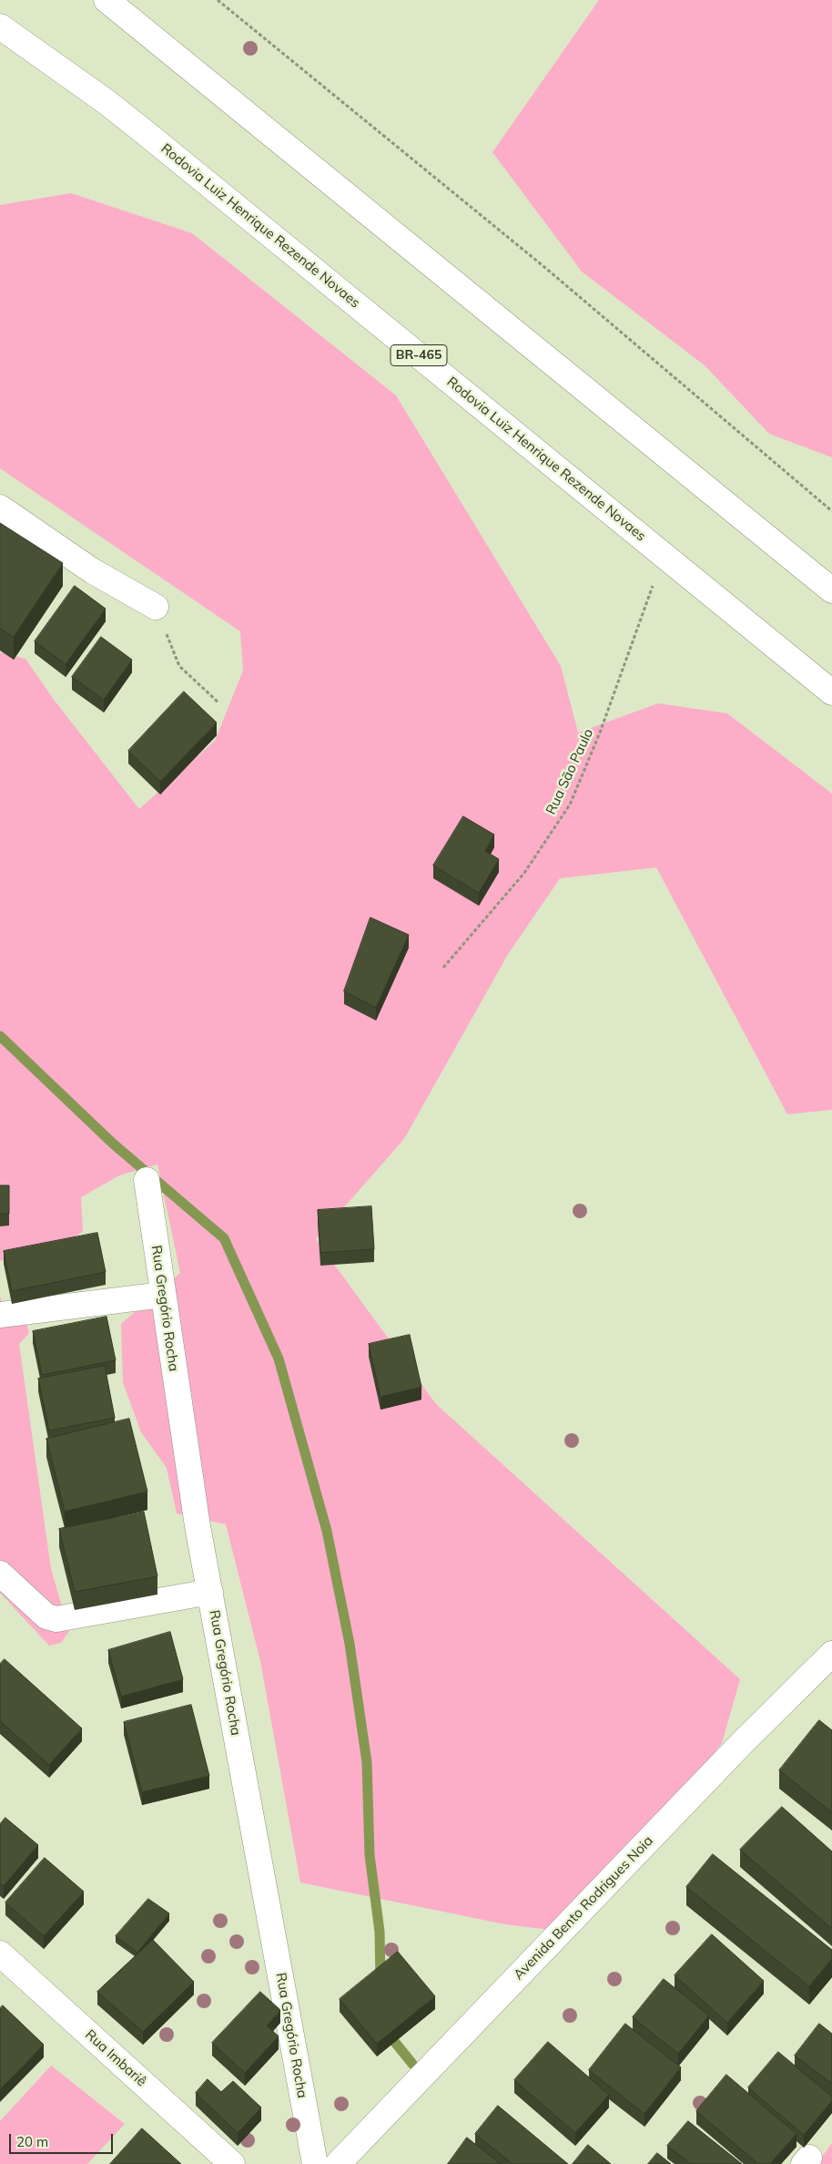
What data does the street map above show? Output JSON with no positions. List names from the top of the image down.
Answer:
{
  "streets": {
    "main road": [
      "Rodovia Luiz Henrique Rezende Novaes",
      "BR-465",
      "Rua Gregório Rocha",
      "Avenida Bento Rodrigues Noia",
      "Rua Imbariê"
    ],
    "path": ["Rua São Paulo"]
  },
  "crossings": [
    ["Rodovia Luiz Henrique Rezende Novaes", "Rua São Paulo"]
  ],
  "scale_bar": "20 m"
}
